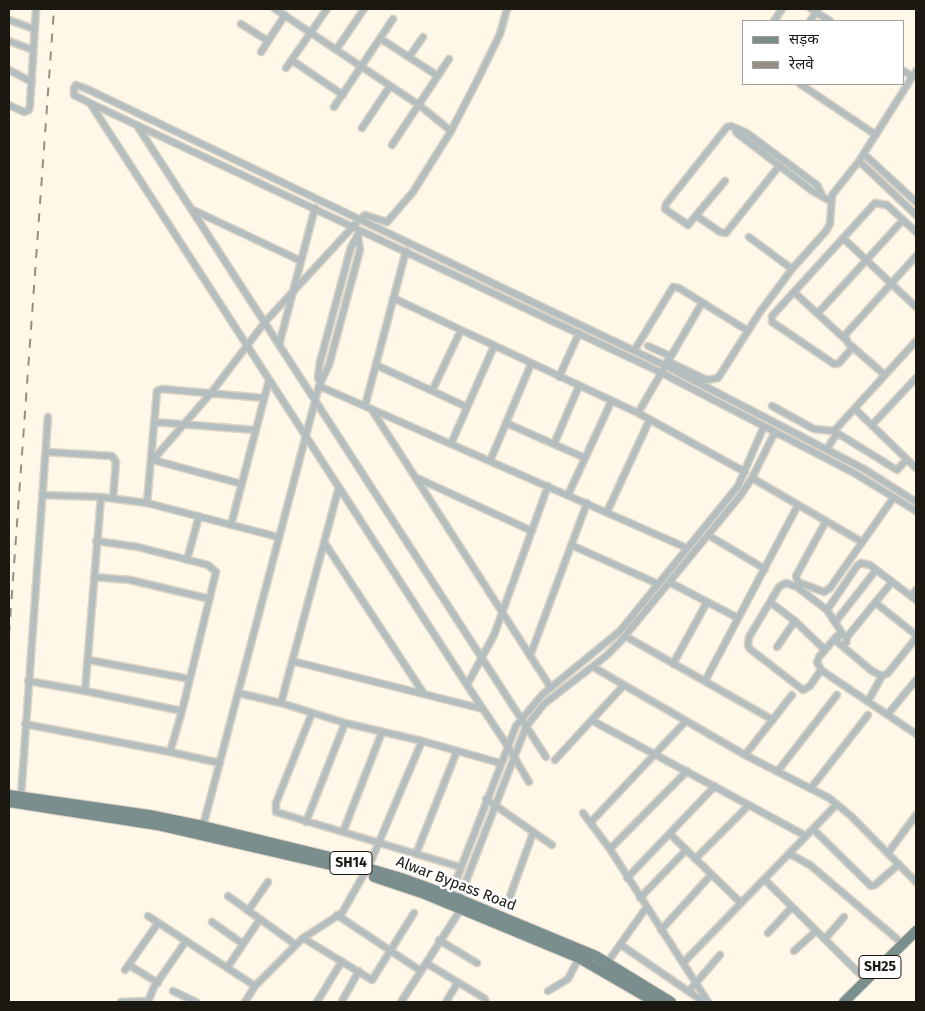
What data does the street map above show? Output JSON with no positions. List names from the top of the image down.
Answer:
{
  "streets": {
    "main road": ["SH14", "Alwar Bypass Road", "SH25"]
  },
  "legend": ["सड़क", "रेलवे"]
}
